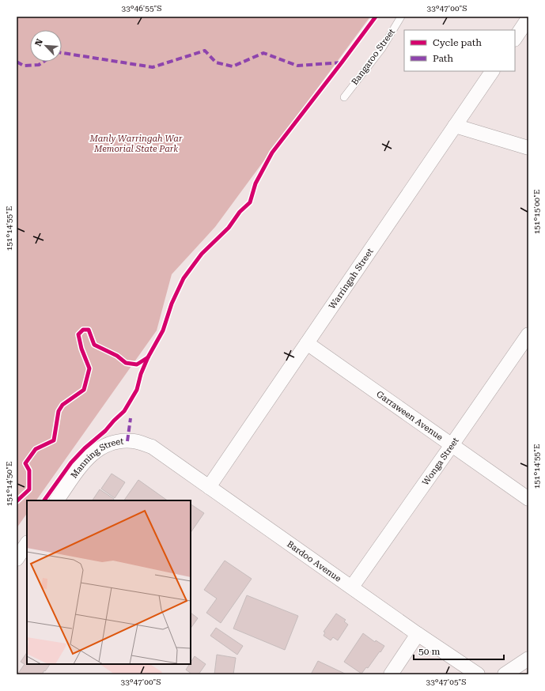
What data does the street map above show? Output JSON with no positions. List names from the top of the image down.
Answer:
{
  "streets": {
    "street": [
      "Warringah Street",
      "Garraween Avenue",
      "Manning Street",
      "Wonga Street",
      "Bardoo Avenue"
    ],
    "lane": ["Bangaroo Street"]
  },
  "crossings": [
    ["Warringah Street", "Garraween Avenue"],
    ["Warringah Street", "Bardoo Avenue"],
    ["Garraween Avenue", "Wonga Street"],
    ["Manning Street", "Bardoo Avenue"],
    ["Wonga Street", "Bardoo Avenue"]
  ],
  "parks": ["Manly Warringah War Memorial State Park"],
  "legend": ["Cycle path", "Path"],
  "scale_bar": "50 m",
  "north": "top left",
  "coordinates": [
    "33°46'55\"S",
    "33°47'00\"S",
    "151°15'00\"E",
    "151°14'55\"E",
    "151°14'50\"E",
    "33°47'05\"S"
  ]
}
